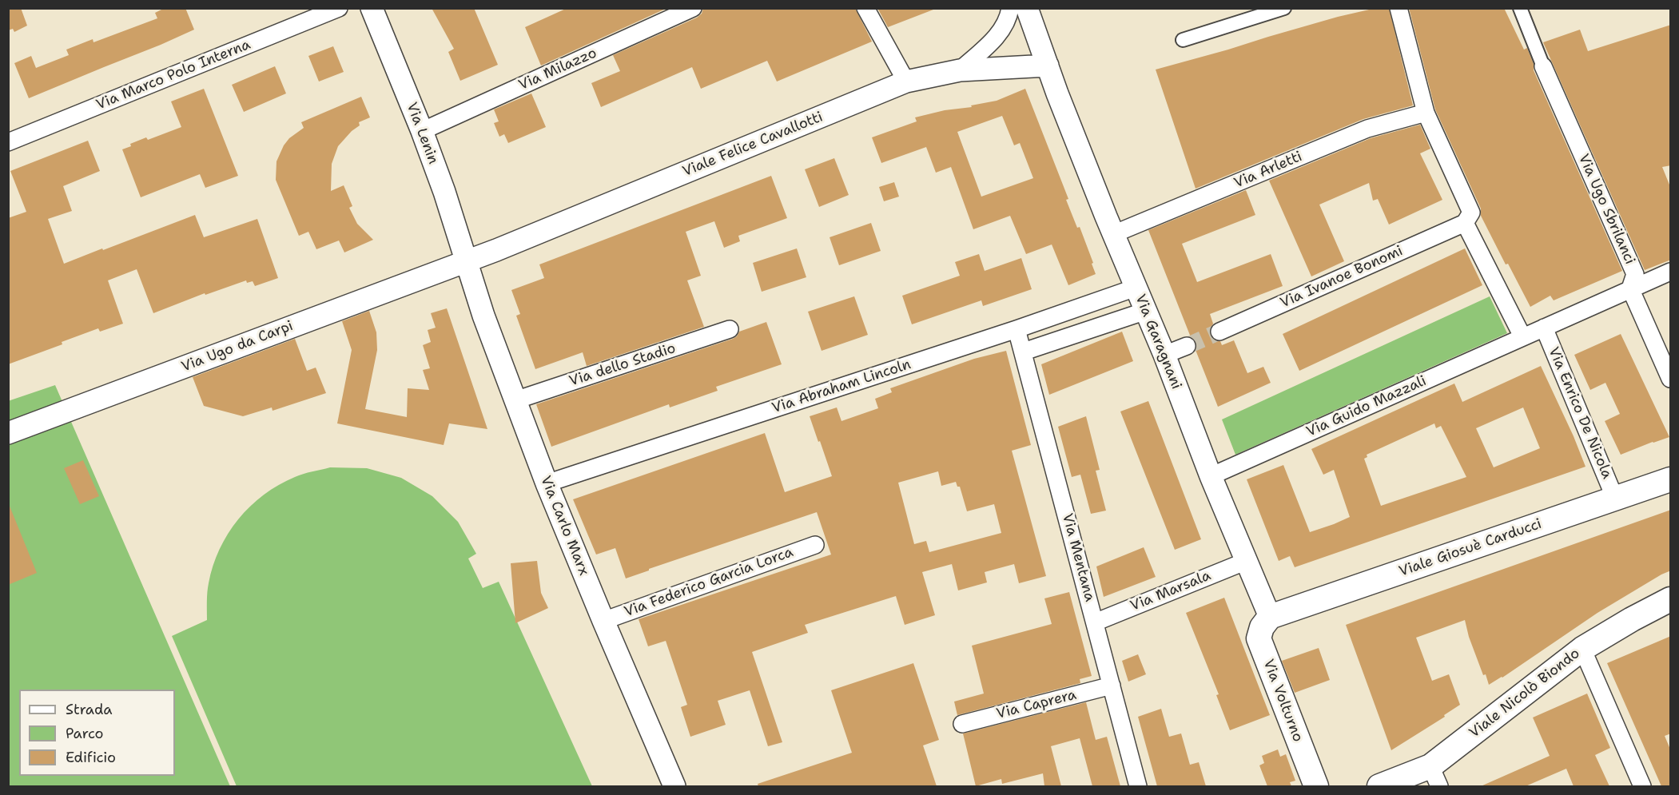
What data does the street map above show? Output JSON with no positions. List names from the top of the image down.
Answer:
{
  "streets": {
    "main road": ["Viale Giosuè Carducci", "Viale Nicolò Biondo", "Via Volturno"],
    "street": [
      "Via Milazzo",
      "Via Marco Polo Interna",
      "Via Lenin",
      "Viale Felice Cavallotti",
      "Via Arletti",
      "Via Ugo Sbrilanci",
      "Via Ivanoe Bonomi",
      "Via Garagnani",
      "Via Ugo da Carpi",
      "Via dello Stadio",
      "Via Abraham Lincoln",
      "Via Guido Mazzali",
      "Via Enrico De Nicola",
      "Via Carlo Marx",
      "Via Mentana",
      "Via Federico Garcia Lorca",
      "Via Marsala",
      "Via Caprera"
    ]
  },
  "crossings": [
    ["Via Milazzo", "Via Lenin"],
    ["Via Lenin", "Viale Felice Cavallotti"],
    ["Via Lenin", "Via Ugo da Carpi"],
    ["Via Lenin", "Via Carlo Marx"],
    ["Viale Felice Cavallotti", "Via Garagnani"],
    ["Viale Felice Cavallotti", "Via Ugo da Carpi"],
    ["Viale Felice Cavallotti", "Via Carlo Marx"],
    ["Via Arletti", "Via Garagnani"],
    ["Via Ugo Sbrilanci", "Via Guido Mazzali"],
    ["Via Garagnani", "Via Abraham Lincoln"],
    ["Via Garagnani", "Via Guido Mazzali"],
    ["Via Garagnani", "Viale Giosuè Carducci"],
    ["Via Garagnani", "Via Marsala"],
    ["Via Garagnani", "Via Volturno"],
    ["Via Ugo da Carpi", "Via Carlo Marx"],
    ["Via dello Stadio", "Via Carlo Marx"],
    ["Via Abraham Lincoln", "Via Carlo Marx"],
    ["Via Abraham Lincoln", "Via Mentana"],
    ["Via Guido Mazzali", "Via Enrico De Nicola"],
    ["Via Enrico De Nicola", "Viale Giosuè Carducci"],
    ["Via Carlo Marx", "Via Federico Garcia Lorca"],
    ["Viale Giosuè Carducci", "Via Volturno"],
    ["Via Mentana", "Via Marsala"],
    ["Via Mentana", "Via Caprera"]
  ],
  "legend": ["Strada", "Parco", "Edificio"]
}
